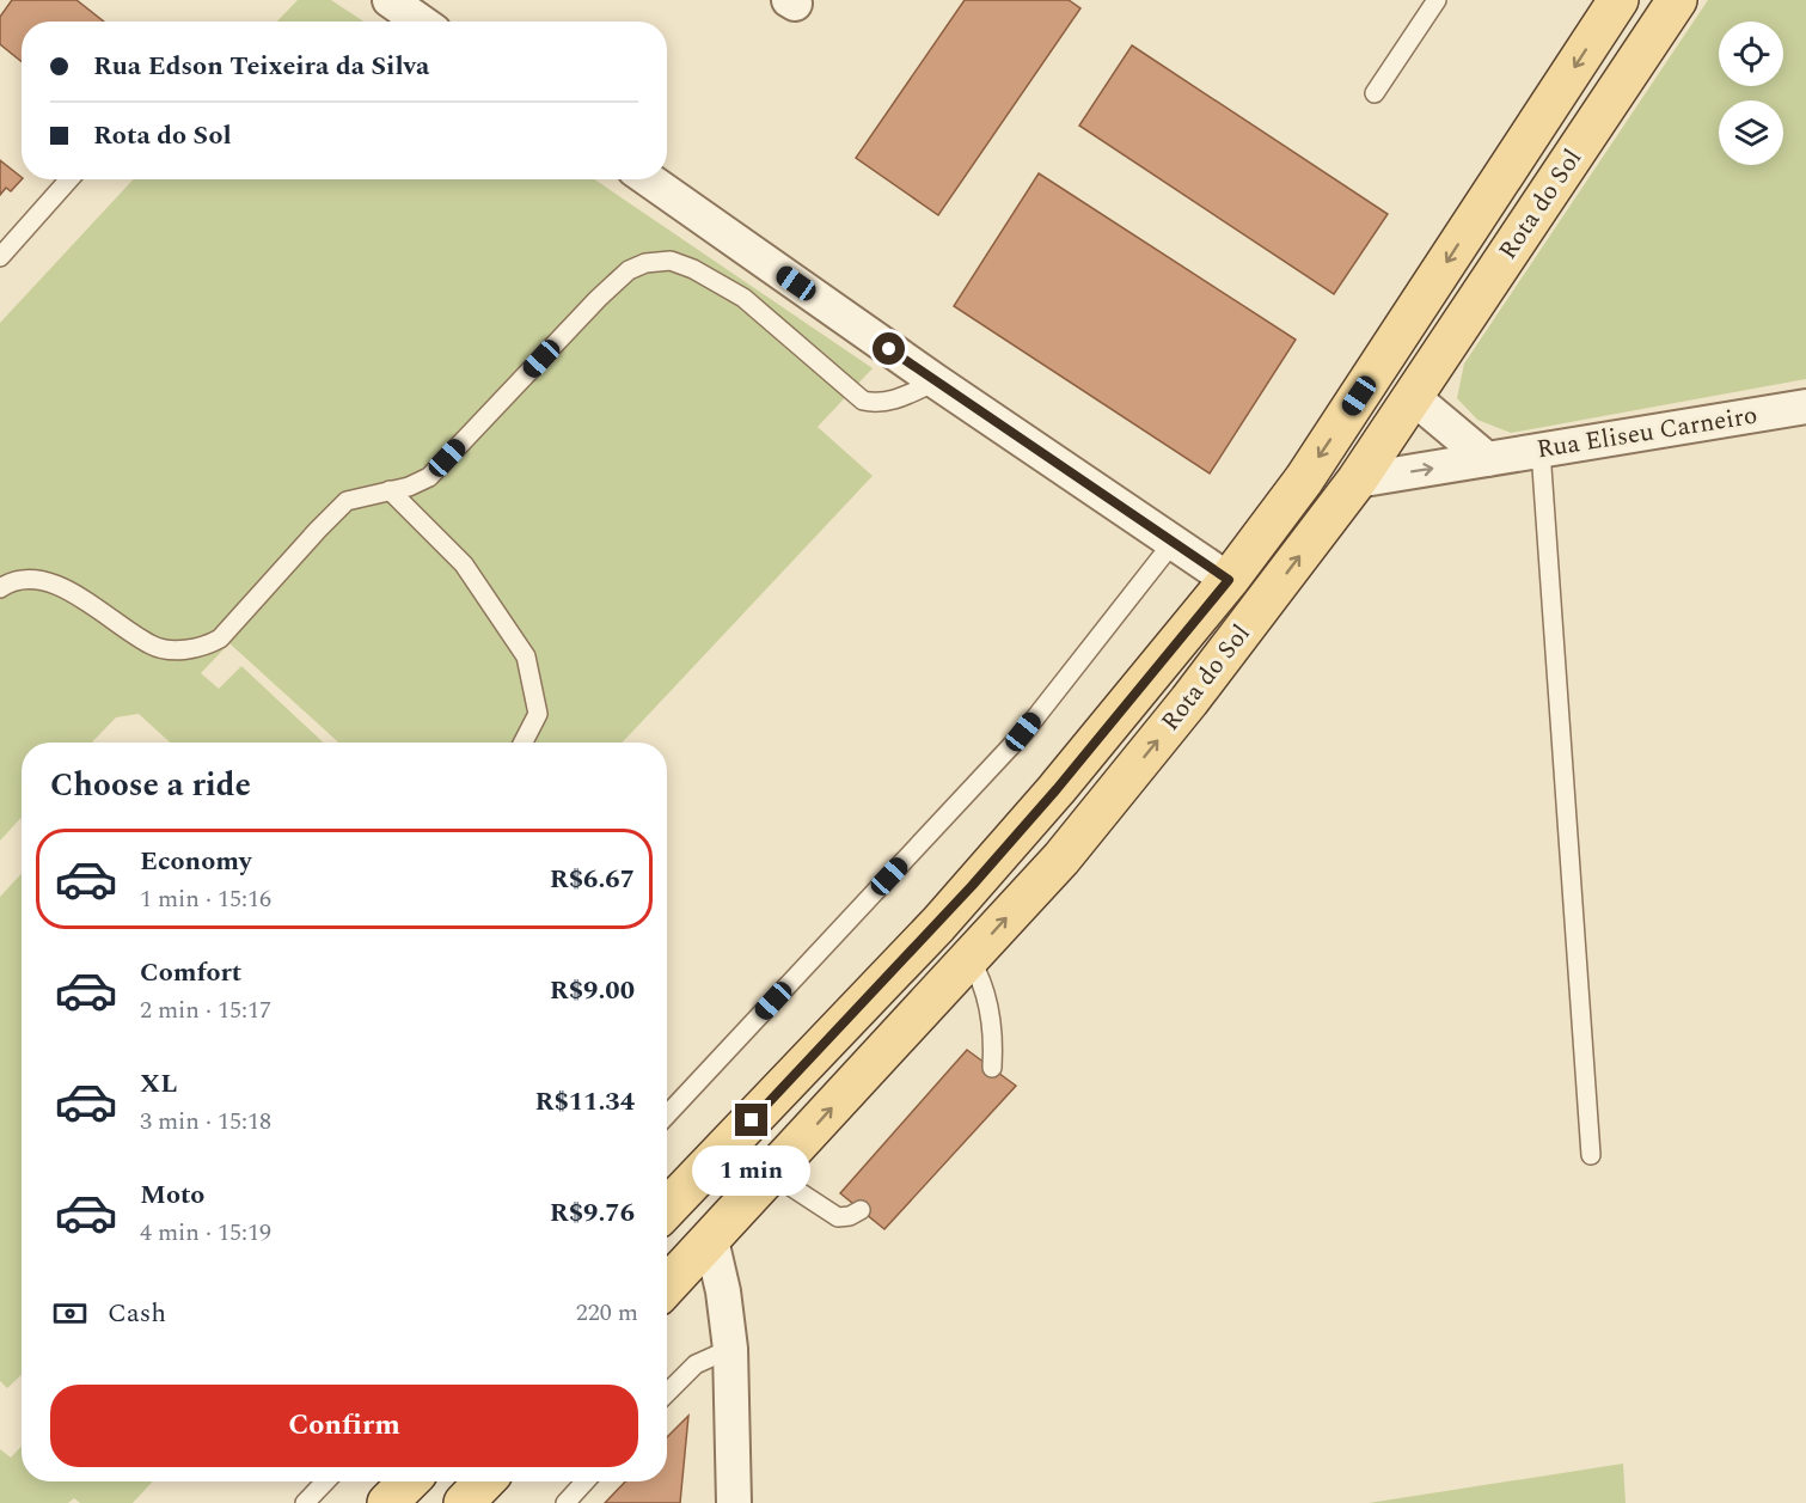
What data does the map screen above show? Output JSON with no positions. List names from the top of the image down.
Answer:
{
  "streets": {
    "main road": ["Rota do Sol"],
    "street": ["Rua Eliseu Carneiro"]
  },
  "crossings": [
    ["Rota do Sol", "Rua Eliseu Carneiro"]
  ],
  "page": {
    "banner": ["Rua Edson Teixeira da Silva", "Rota do Sol"],
    "heading": "Choose a ride",
    "list": [
      {
        "name": "Economy",
        "note": "1 min · 15:16",
        "value": "R$6.67"
      },
      {
        "name": "Comfort",
        "note": "2 min · 15:17",
        "value": "R$9.00"
      },
      {
        "name": "XL",
        "note": "3 min · 15:18",
        "value": "R$11.34"
      },
      {
        "name": "Moto",
        "note": "4 min · 15:19",
        "value": "R$9.76"
      }
    ],
    "bubble": "1 min",
    "pay": ["Cash", "220 m"],
    "buttons": "Confirm"
  }
}
